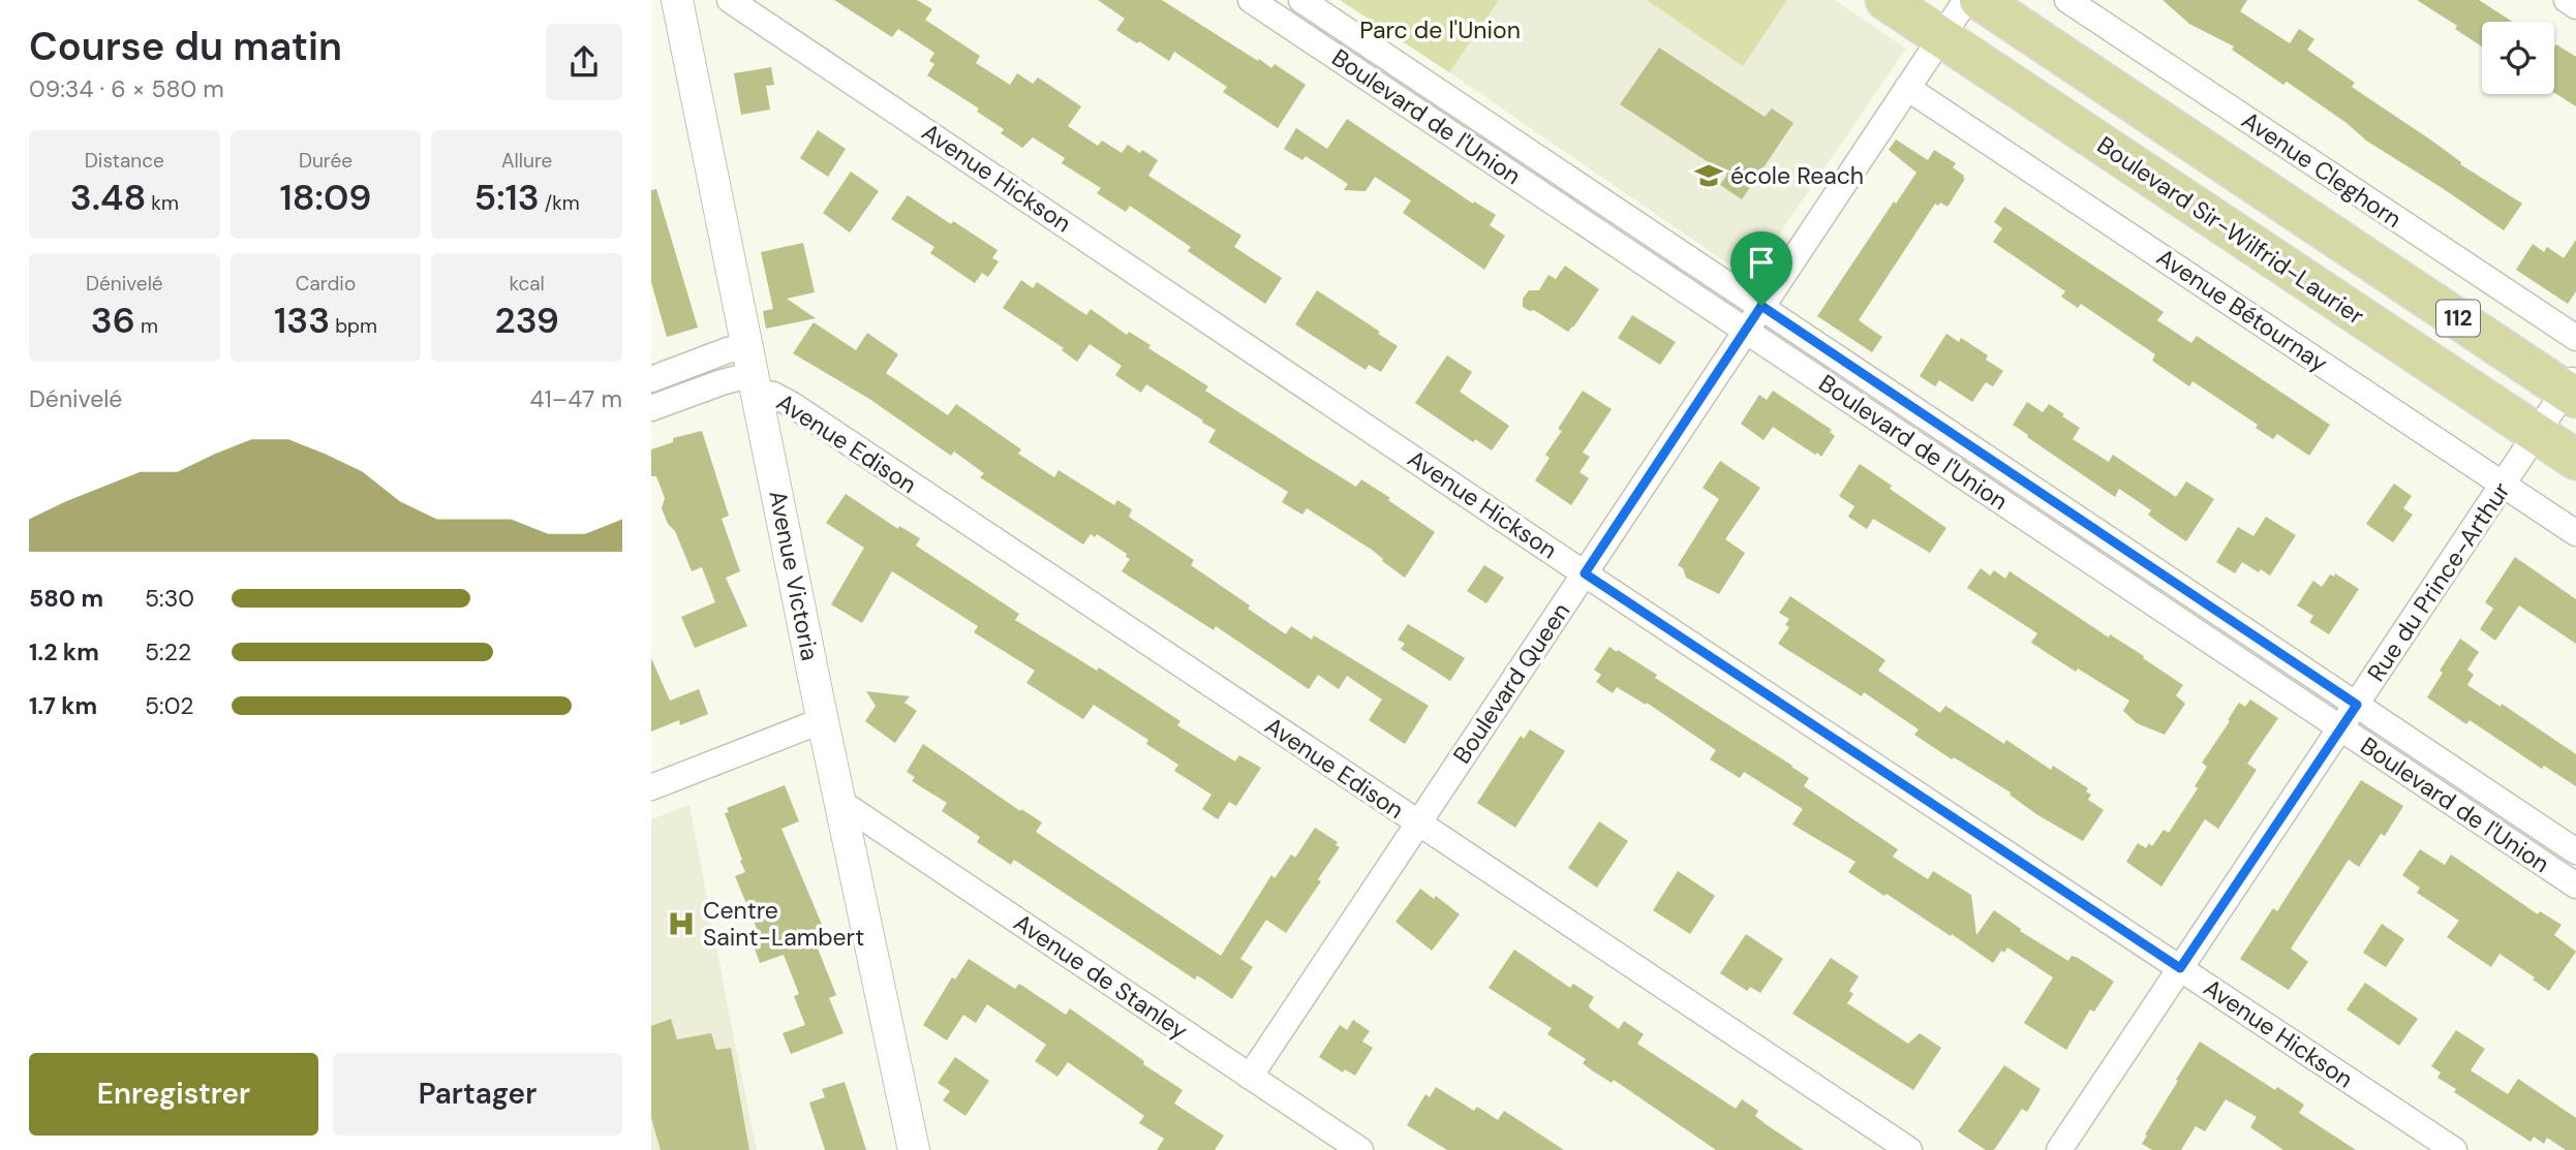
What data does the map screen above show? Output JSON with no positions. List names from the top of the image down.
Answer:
{
  "streets": {
    "main road": ["Boulevard Sir-Wilfrid-Laurier", "112"],
    "street": [
      "Boulevard de l'Union",
      "Avenue Cleghorn",
      "Avenue Hickson",
      "Avenue Bétournay",
      "Avenue Edison",
      "Avenue Victoria",
      "Rue du Prince-Arthur",
      "Boulevard Queen",
      "Avenue de Stanley"
    ]
  },
  "crossings": [
    ["Boulevard de l'Union", "Rue du Prince-Arthur"],
    ["Boulevard de l'Union", "Boulevard Queen"],
    ["Avenue Hickson", "Rue du Prince-Arthur"],
    ["Avenue Hickson", "Boulevard Queen"],
    ["Boulevard Sir-Wilfrid-Laurier", "Rue du Prince-Arthur"],
    ["Boulevard Sir-Wilfrid-Laurier", "Boulevard Queen"],
    ["Avenue Bétournay", "Rue du Prince-Arthur"],
    ["Avenue Bétournay", "Boulevard Queen"],
    ["112", "Rue du Prince-Arthur"],
    ["Avenue Edison", "Avenue Victoria"],
    ["Avenue Edison", "Boulevard Queen"],
    ["Avenue Victoria", "Avenue de Stanley"],
    ["Boulevard Queen", "Avenue de Stanley"]
  ],
  "parks": ["Parc de l'Union"],
  "places": {
    "school or university": ["école Reach"],
    "hospital": ["Centre Saint-Lambert"]
  },
  "page": {
    "heading": ["Course du matin", "09:34 · 6 × 580 m"],
    "stats": [
      ["Distance", "3.48 km"],
      ["Durée", "18:09"],
      ["Allure", "5:13 /km"],
      ["Dénivelé", "36 m"],
      ["Cardio", "133 bpm"],
      ["kcal", "239"]
    ],
    "chart": ["Dénivelé", "41–47 m"],
    "list": [
      {
        "name": "580 m",
        "note": "5:30"
      },
      {
        "name": "1.2 km",
        "note": "5:22"
      },
      {
        "name": "1.7 km",
        "note": "5:02"
      }
    ],
    "buttons": ["Enregistrer", "Partager"]
  }
}
